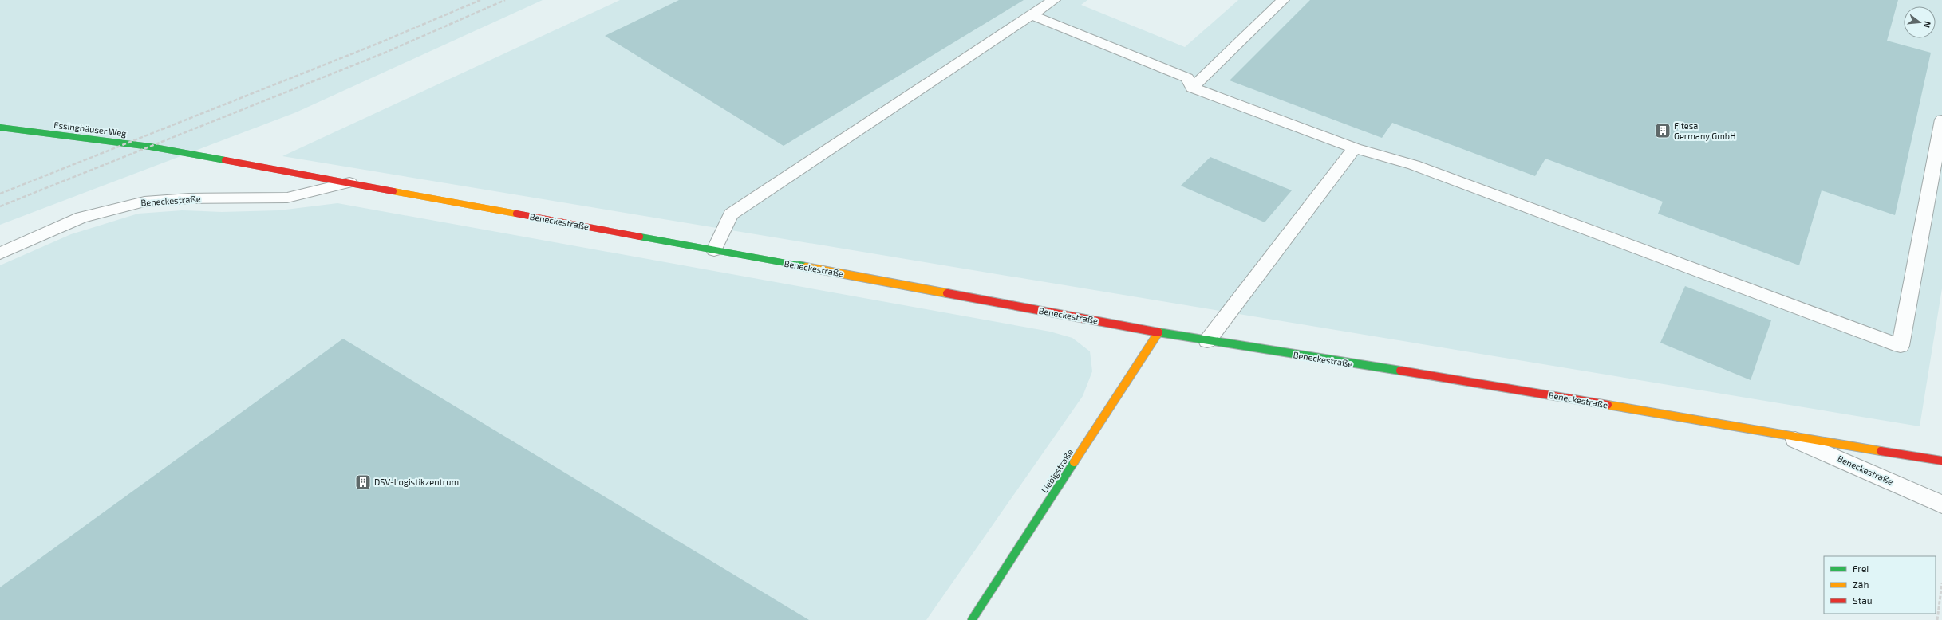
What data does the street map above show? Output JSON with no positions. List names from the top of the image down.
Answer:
{
  "streets": {
    "street": ["Essinghäuser Weg", "Beneckestraße", "Liebigstraße"]
  },
  "crossings": [
    ["Essinghäuser Weg", "Beneckestraße"],
    ["Beneckestraße", "Liebigstraße"]
  ],
  "places": {
    "building": ["Fitesa Germany GmbH", "DSV-Logistikzentrum"]
  },
  "legend": ["Frei", "Zäh", "Stau"],
  "north": "right"
}
